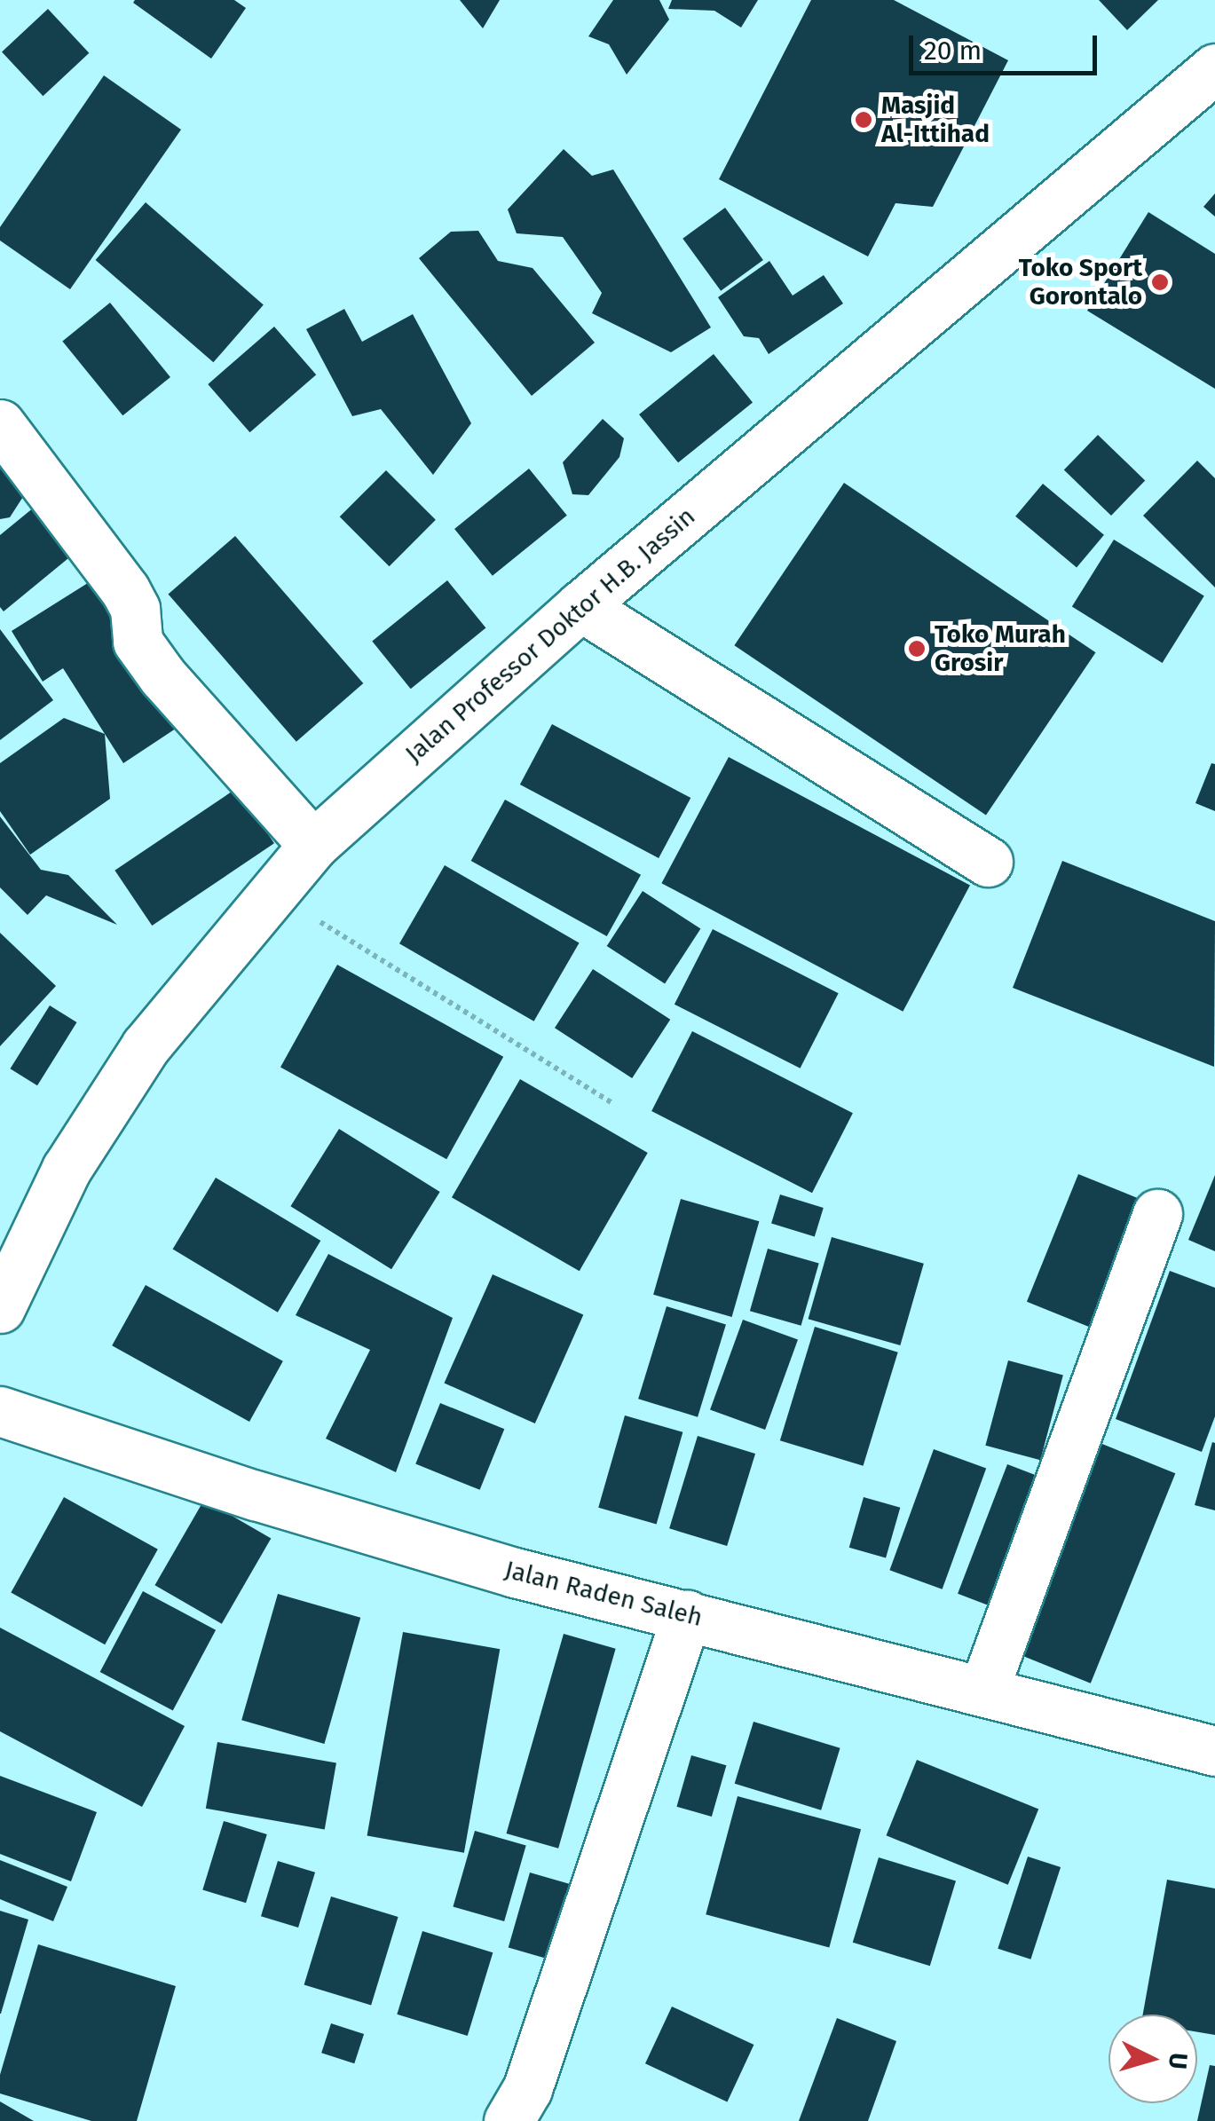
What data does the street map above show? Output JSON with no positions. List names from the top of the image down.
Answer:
{
  "streets": {
    "main road": ["Jalan Professor Doktor H.B. Jassin", "Jalan Raden Saleh"]
  },
  "places": ["Masjid Al-Ittihad", "Toko Sport Gorontalo", "Toko Murah Grosir"],
  "scale_bar": "20 m",
  "north": "right"
}
